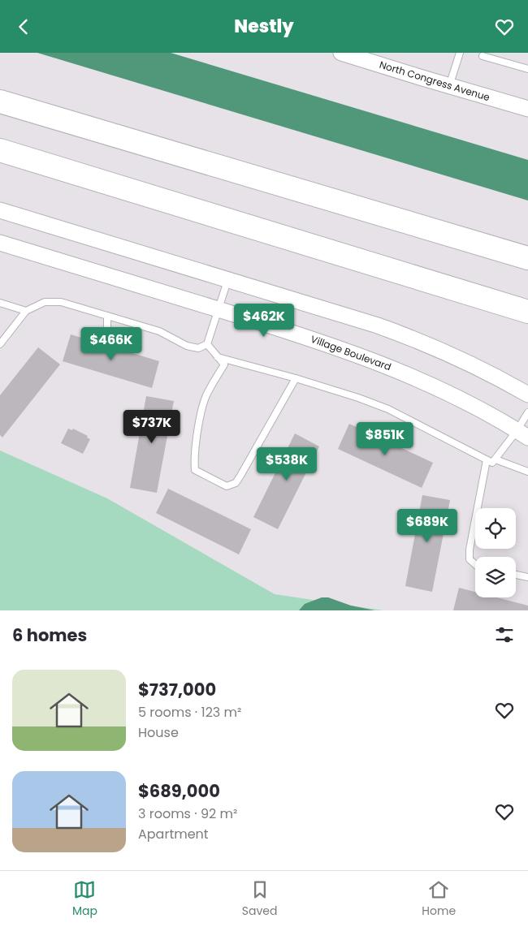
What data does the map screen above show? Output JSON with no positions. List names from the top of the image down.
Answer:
{
  "streets": {
    "street": ["North Congress Avenue", "Village Boulevard"]
  },
  "page": {
    "header": "Nestly",
    "price": [
      "$462K",
      "$466K",
      "$737K",
      "$851K",
      "$538K",
      "$689K"
    ],
    "heading": "6 homes",
    "list": [
      {
        "name": "$737,000",
        "note": "5 rooms · 123 m² · House"
      },
      {
        "name": "$689,000",
        "note": "3 rooms · 92 m² · Apartment"
      }
    ],
    "tabs": ["Map", "Saved", "Home"]
  }
}
